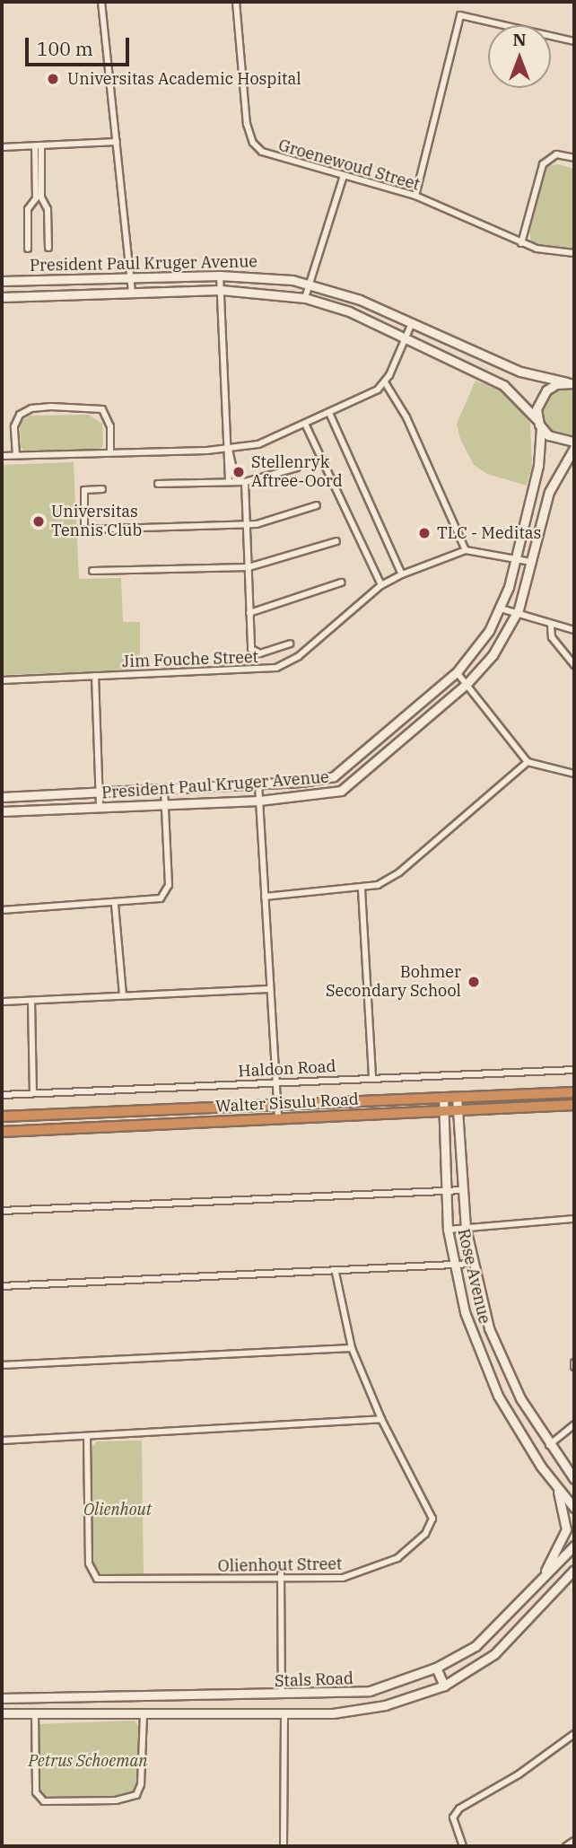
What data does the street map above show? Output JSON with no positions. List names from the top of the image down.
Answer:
{
  "streets": {
    "highway": ["Walter Sisulu Road"],
    "street": [
      "Groenewoud Street",
      "President Paul Kruger Avenue",
      "Jim Fouche Street",
      "Haldon Road",
      "Rose Avenue",
      "Olienhout Street",
      "Stals Road"
    ]
  },
  "crossings": [
    ["Walter Sisulu Road", "Rose Avenue"]
  ],
  "parks": ["Olienhout", "Petrus Schoeman"],
  "places": [
    "Universitas Academic Hospital",
    "Stellenryk Aftree-Oord",
    "Universitas Tennis Club",
    "TLC - Meditas",
    "Bohmer Secondary School"
  ],
  "scale_bar": "100 m",
  "north": "top"
}
